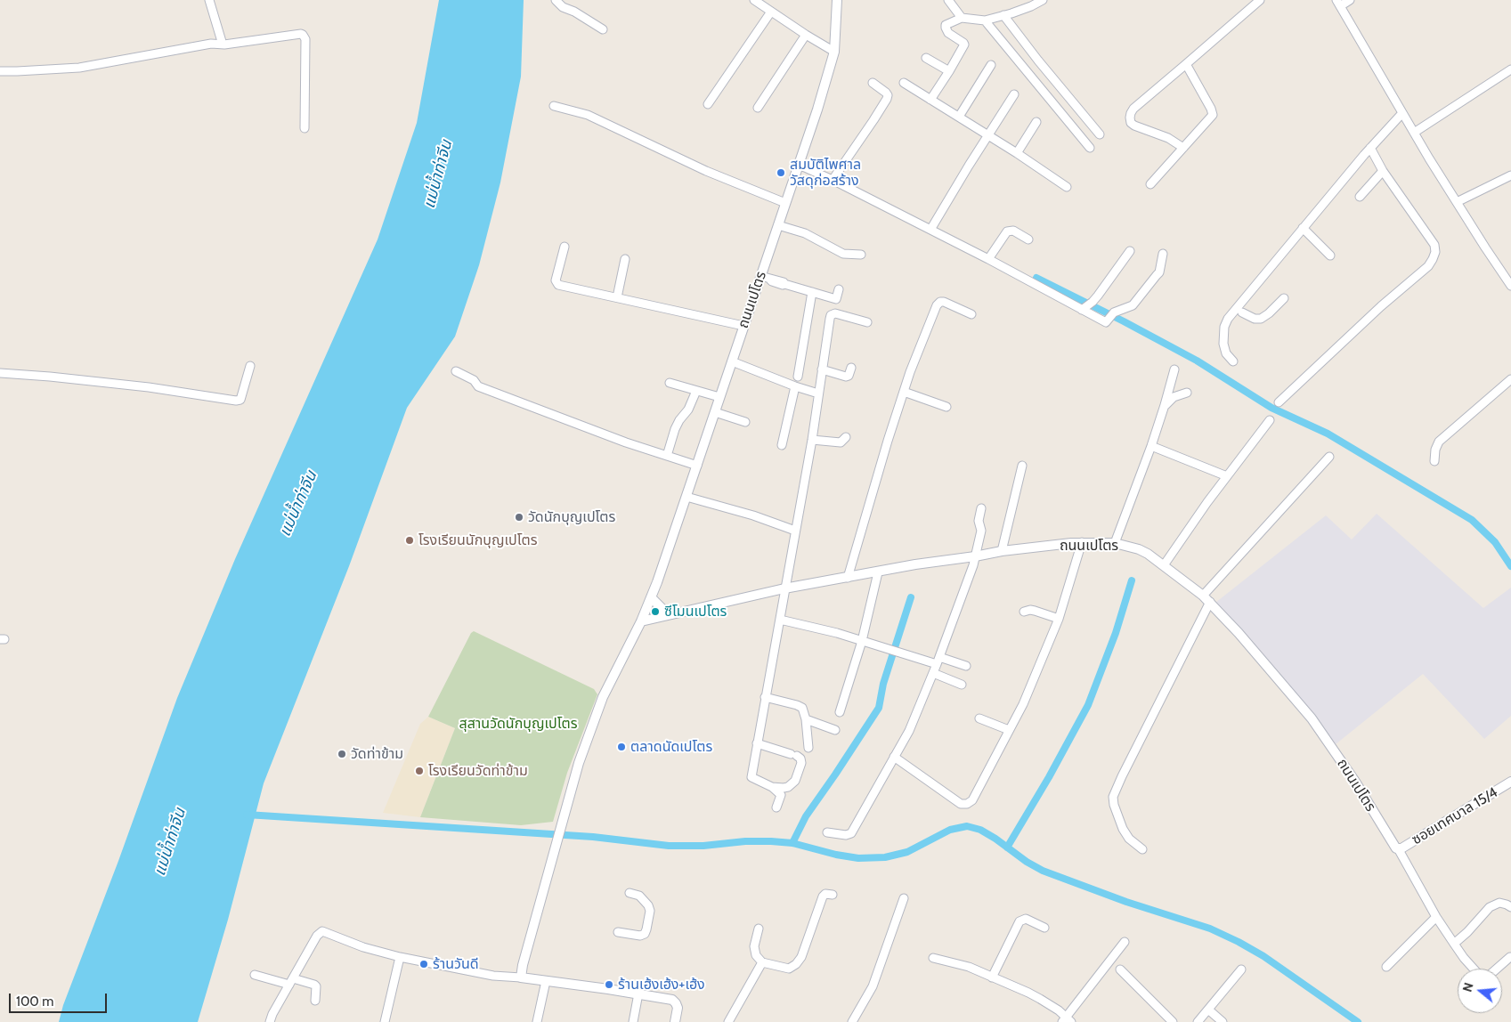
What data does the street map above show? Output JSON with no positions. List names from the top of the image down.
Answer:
{
  "streets": {
    "street": ["ถนนเปโตร", "ซอยเทศบาล 15/4"]
  },
  "crossings": [
    ["ถนนเปโตร", "ซอยเทศบาล 15/4"]
  ],
  "water": ["แม่น้ำท่าจีน"],
  "parks": ["สุสานวัดนักบุญเปโตร"],
  "places": [
    "สมบัติไพศาล วัสดุก่อสร้าง",
    "วัดนักบุญเปโตร",
    "โรงเรียนนักบุญเปโตร",
    "ซีโมนเปโตร",
    "ตลาดนัดเปโตร",
    "วัดท่าข้าม",
    "โรงเรียนวัดท่าข้าม",
    "ร้านวันดี",
    "ร้านเฮ้งเฮ้ง+เฮ้ง"
  ],
  "scale_bar": "100 m",
  "north": "left"
}
